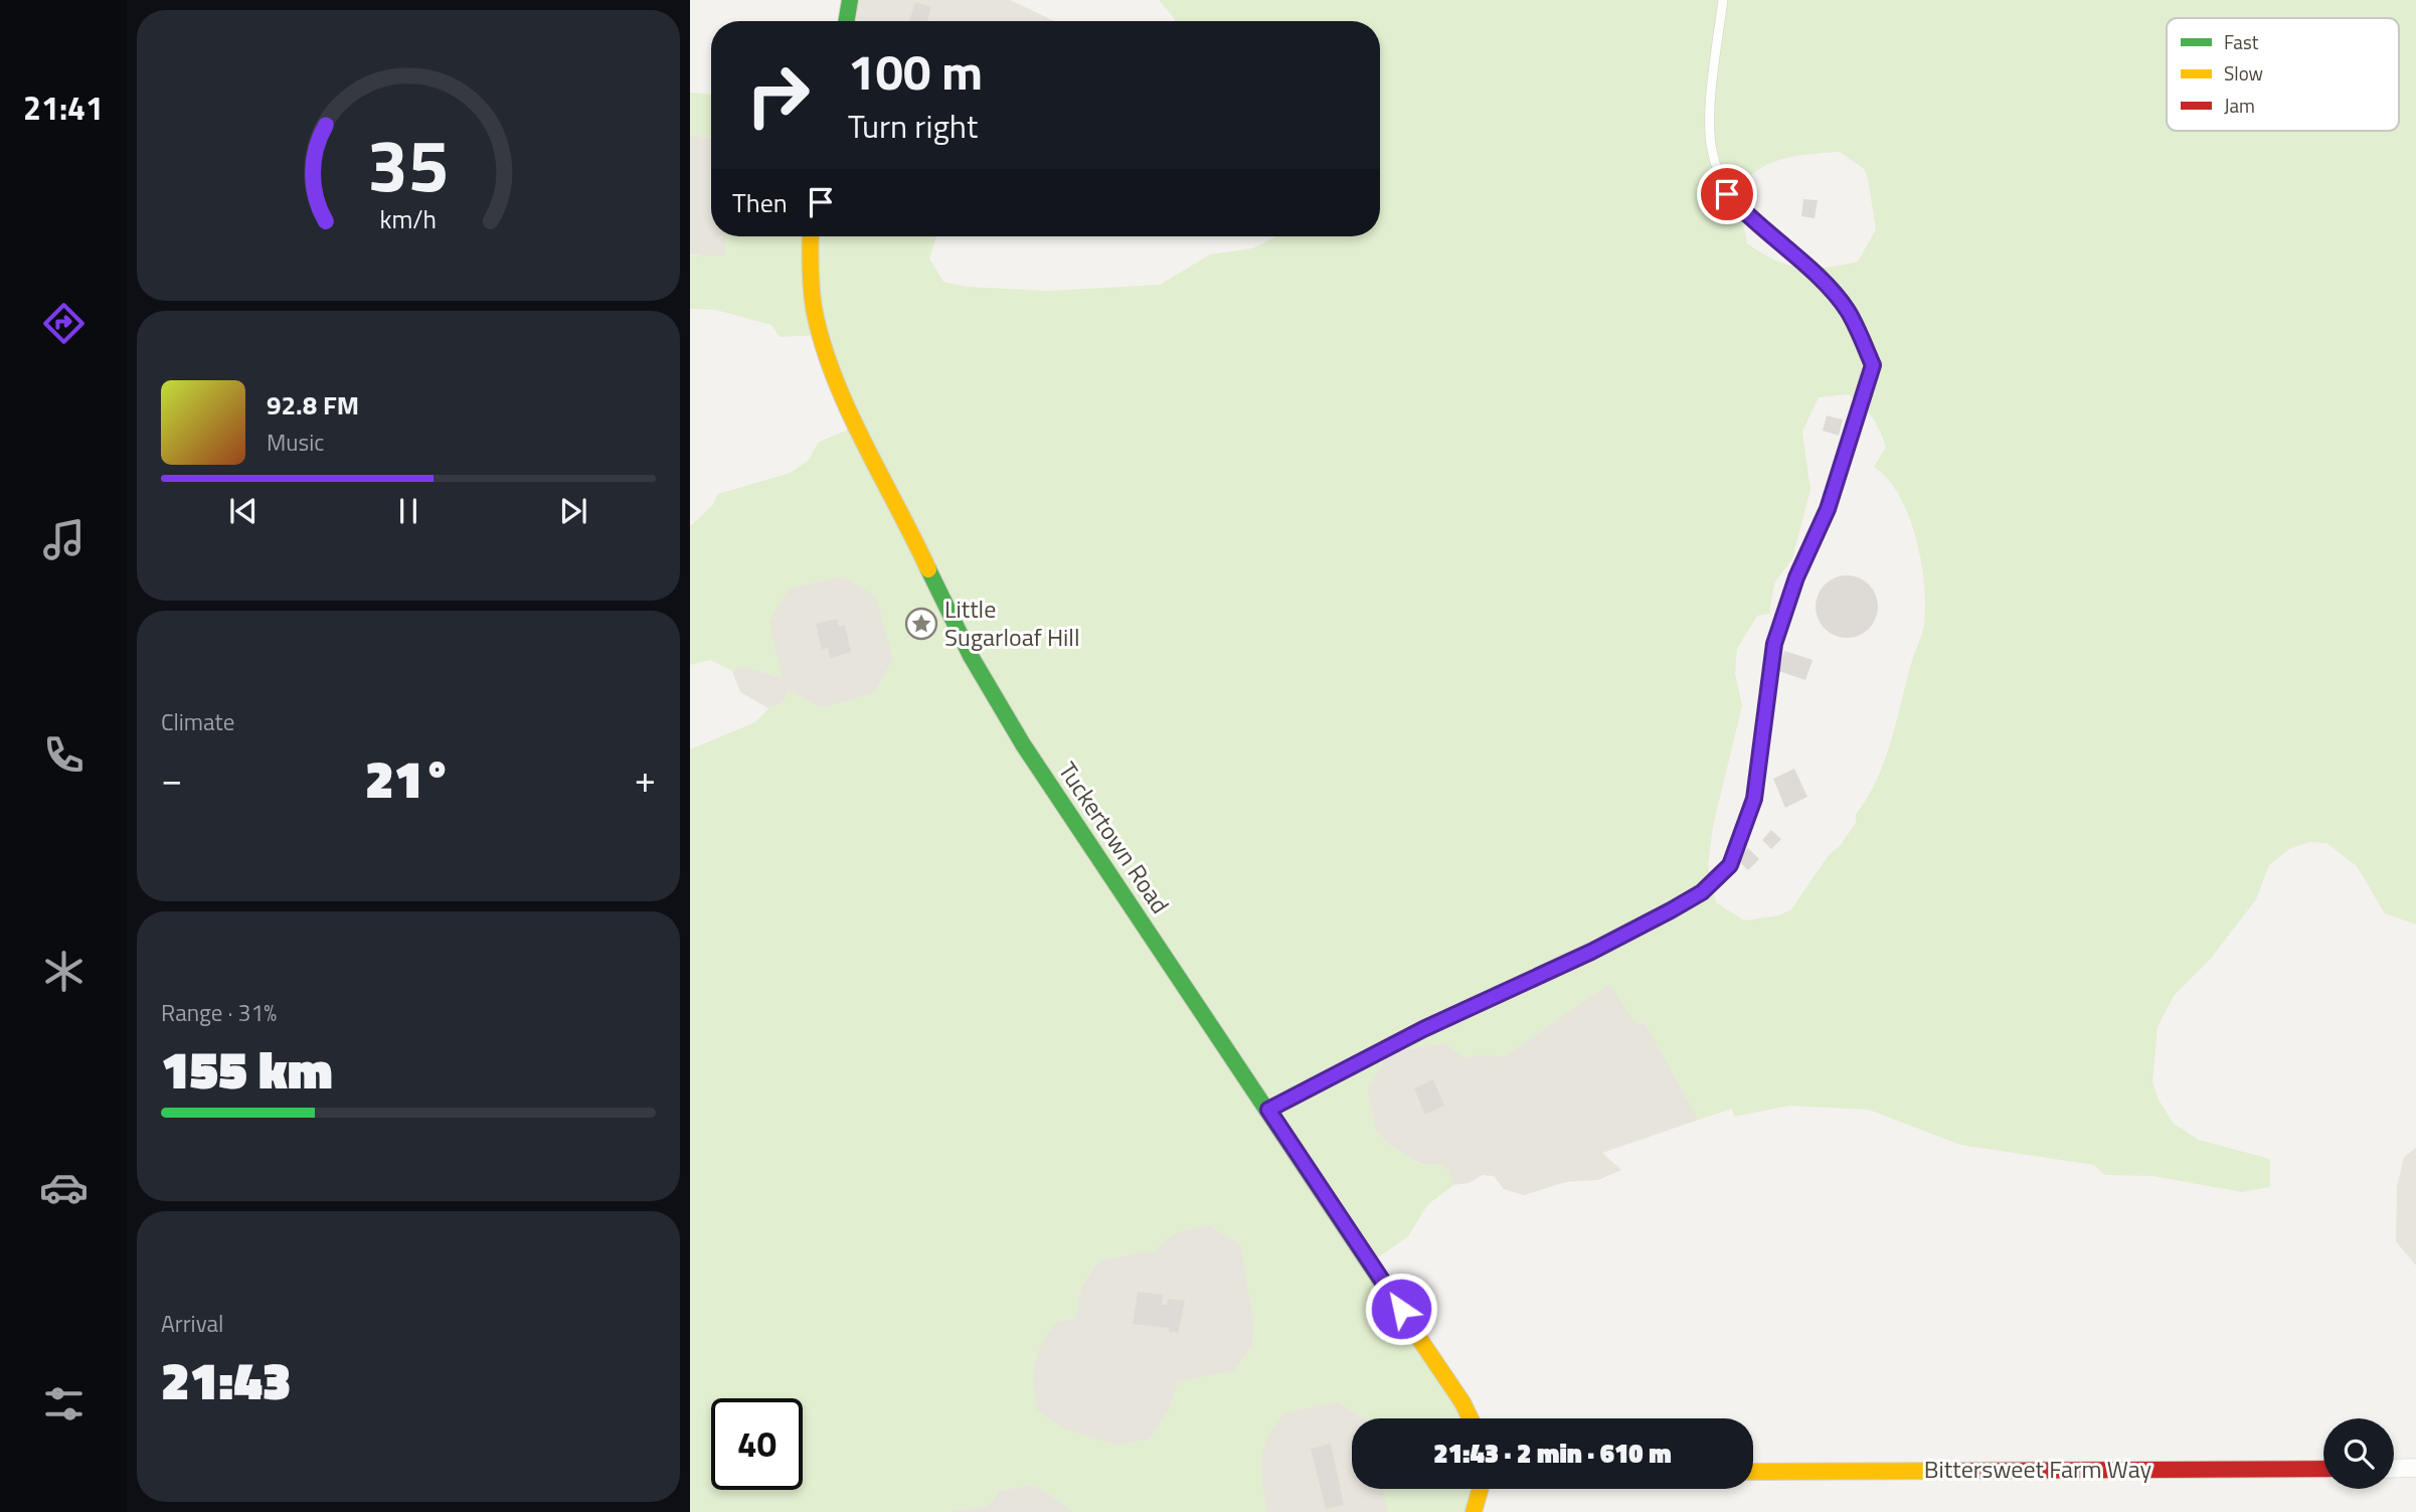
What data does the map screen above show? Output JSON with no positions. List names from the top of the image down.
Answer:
{
  "streets": {
    "street": ["Tuckertown Road", "Bittersweet Farm Way"]
  },
  "places": {
    "place": ["Little Sugarloaf Hill"]
  },
  "legend": ["Fast", "Slow", "Jam"],
  "page": {
    "tabs": "21:41",
    "turn": ["100 m", "Turn right"],
    "then": "Then",
    "song": ["92.8 FM", "Music"],
    "tile": [
      "Climate",
      ["Range · 31%", "155 km"],
      ["Arrival", "21:43"]
    ],
    "heat": ["−", "21°", "+"],
    "limit": "40",
    "trip": "21:43 · 2 min · 610 m",
    "gauge": ["35", "km/h"]
  }
}
